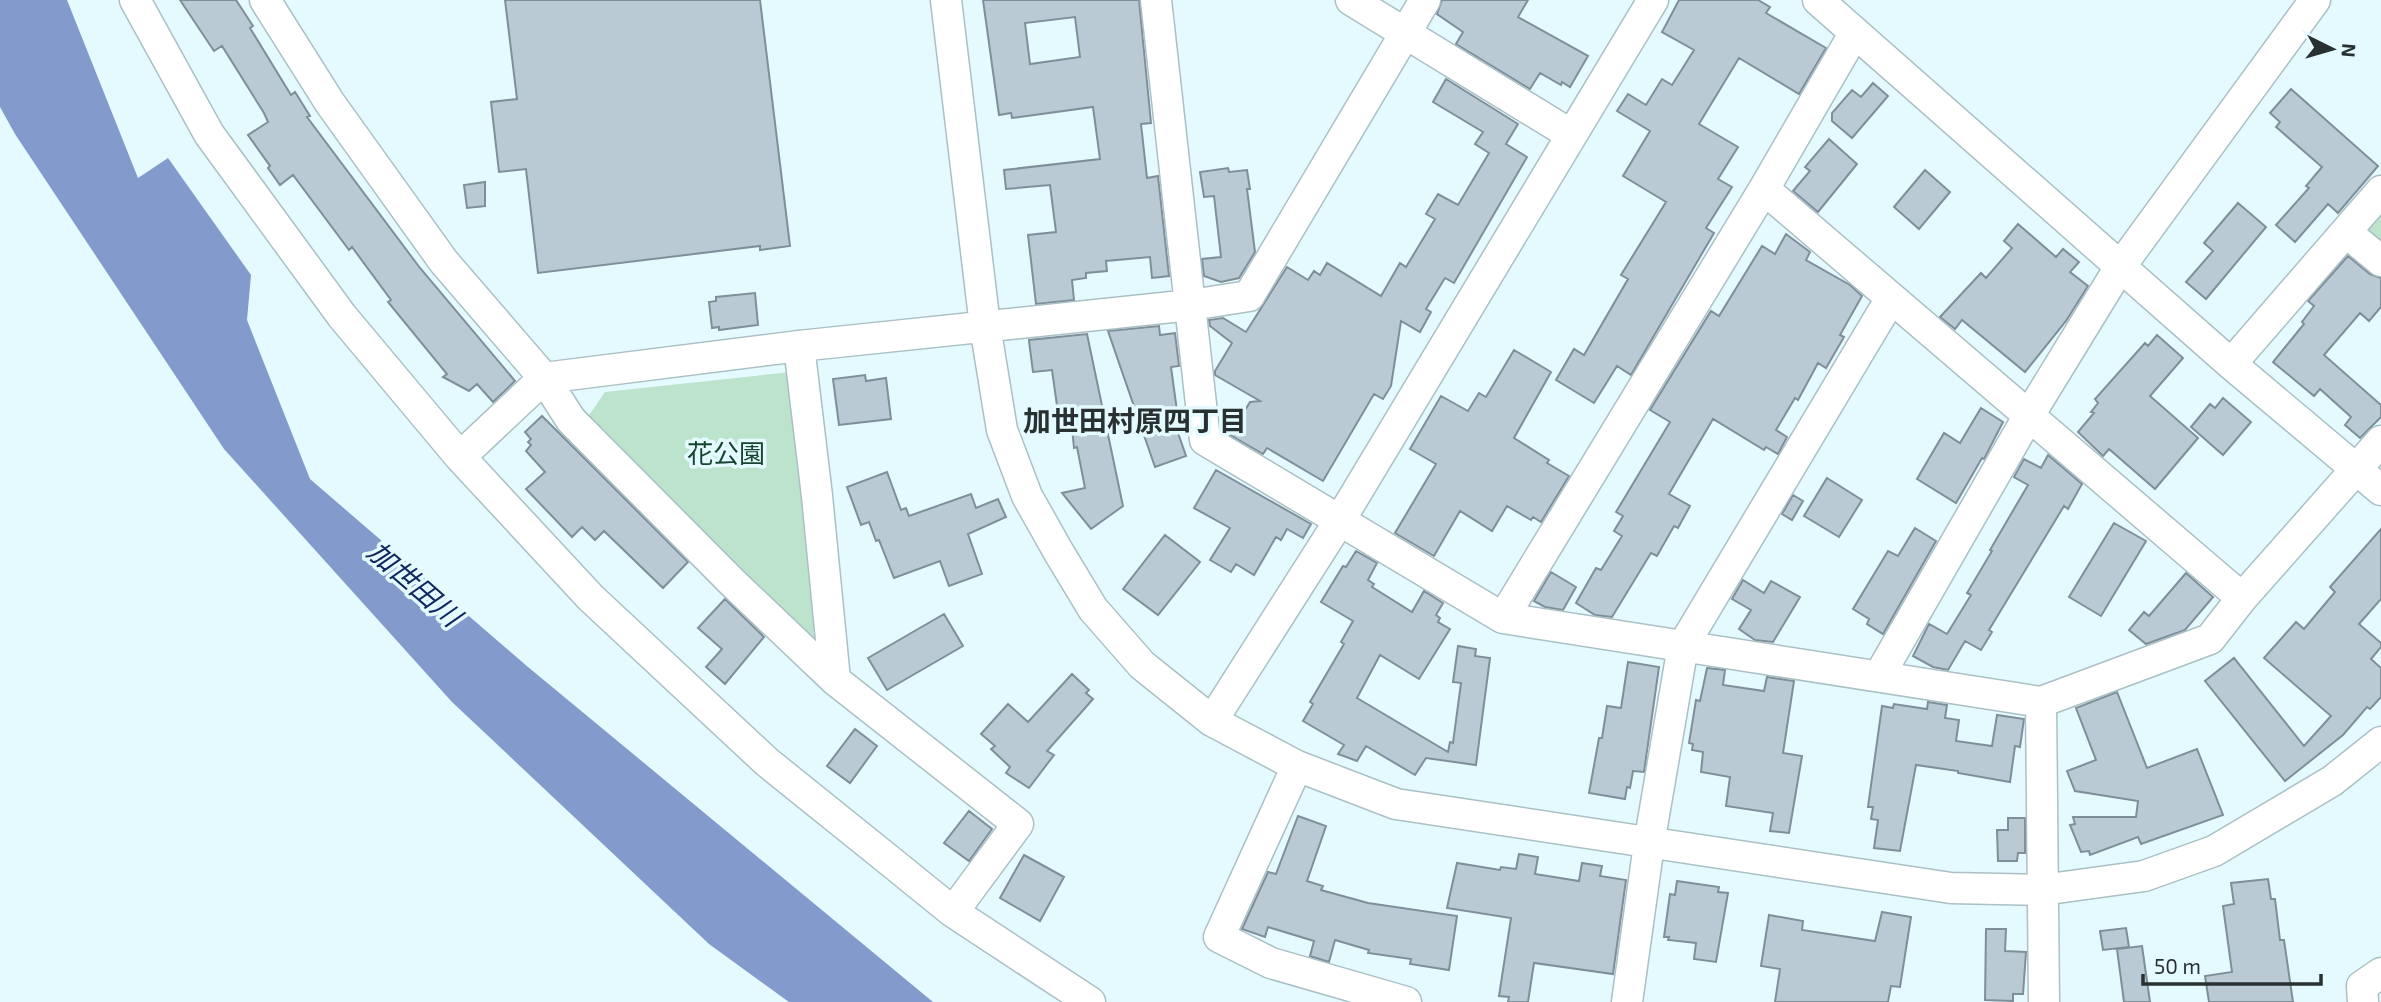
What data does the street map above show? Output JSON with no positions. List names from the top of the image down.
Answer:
{
  "districts": ["加世田村原四丁目"],
  "water": ["加世田川"],
  "parks": ["花公園"],
  "scale_bar": "50 m",
  "north": "right"
}
